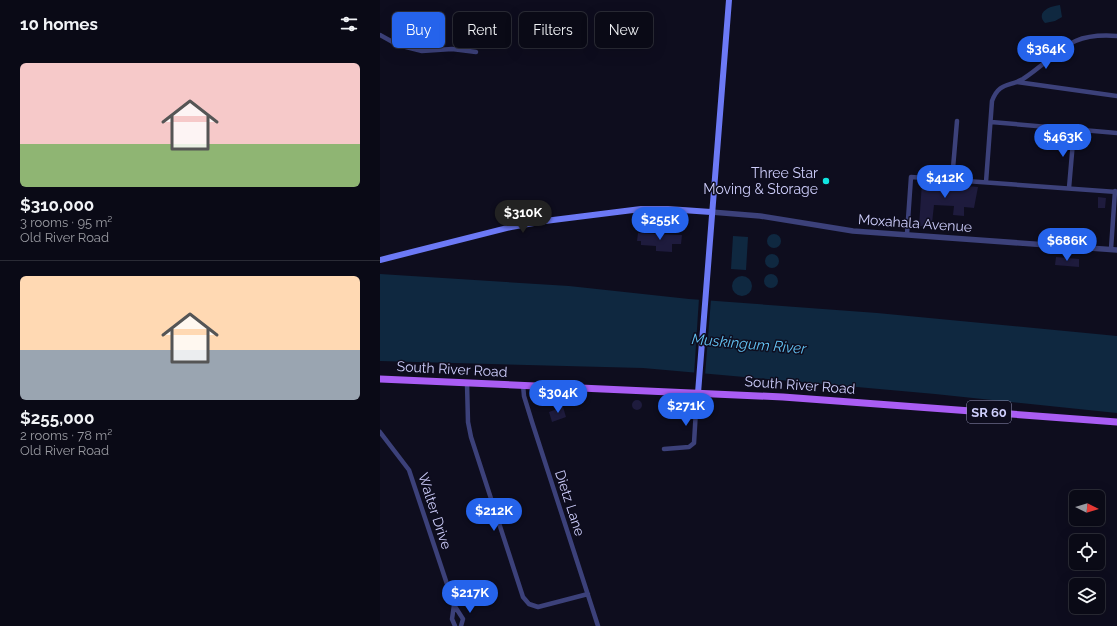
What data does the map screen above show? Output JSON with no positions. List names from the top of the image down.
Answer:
{
  "streets": {
    "main road": ["South River Road", "SR 60"],
    "street": ["Moxahala Avenue", "Dietz Lane", "Walter Drive"]
  },
  "crossings": [
    ["South River Road", "Dietz Lane"]
  ],
  "water": ["Muskingum River"],
  "places": ["Three Star Moving & Storage"],
  "north": "right",
  "page": {
    "heading": "10 homes",
    "chip": [
      "Buy",
      "Rent",
      "Filters",
      "New"
    ],
    "price": [
      "$364K",
      "$463K",
      "$412K",
      "$310K",
      "$255K",
      "$686K",
      "$304K",
      "$271K",
      "$212K",
      "$217K"
    ],
    "list": [
      {
        "name": "$310,000",
        "note": "3 rooms · 95 m² · Old River Road"
      },
      {
        "name": "$255,000",
        "note": "2 rooms · 78 m² · Old River Road"
      }
    ]
  }
}
